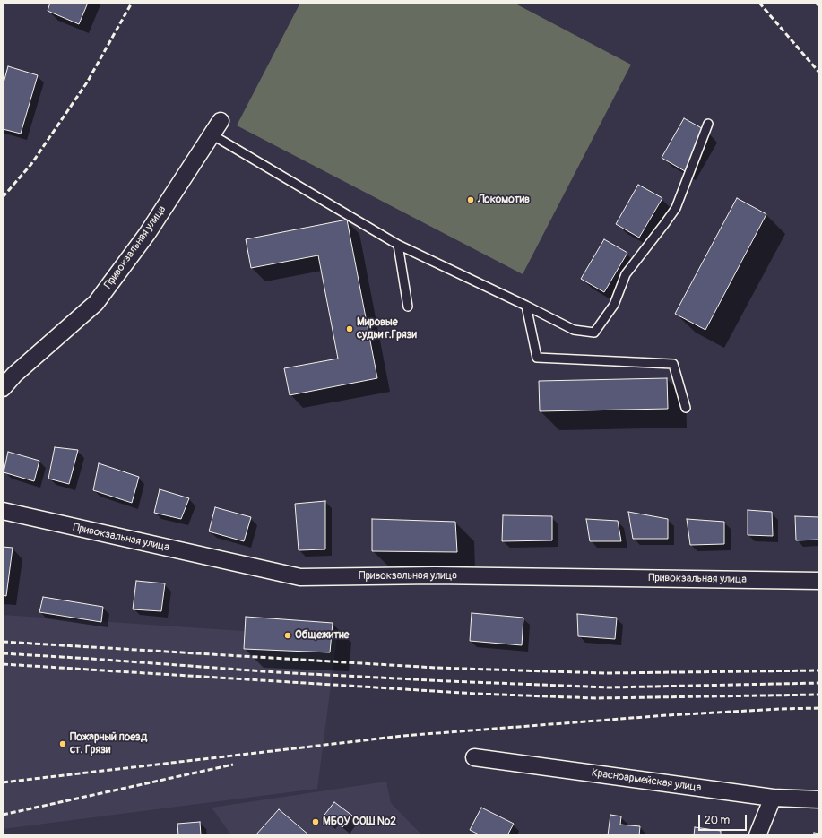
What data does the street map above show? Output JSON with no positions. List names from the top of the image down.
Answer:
{
  "streets": {
    "street": ["Привокзальная улица", "Красноармейская улица"]
  },
  "places": [
    "Локомотив",
    "Мировые судьи г.Грязи",
    "Общежитие",
    "Пожарный поезд ст. Грязи",
    "МБОУ СОШ №2"
  ],
  "scale_bar": "20 m"
}
